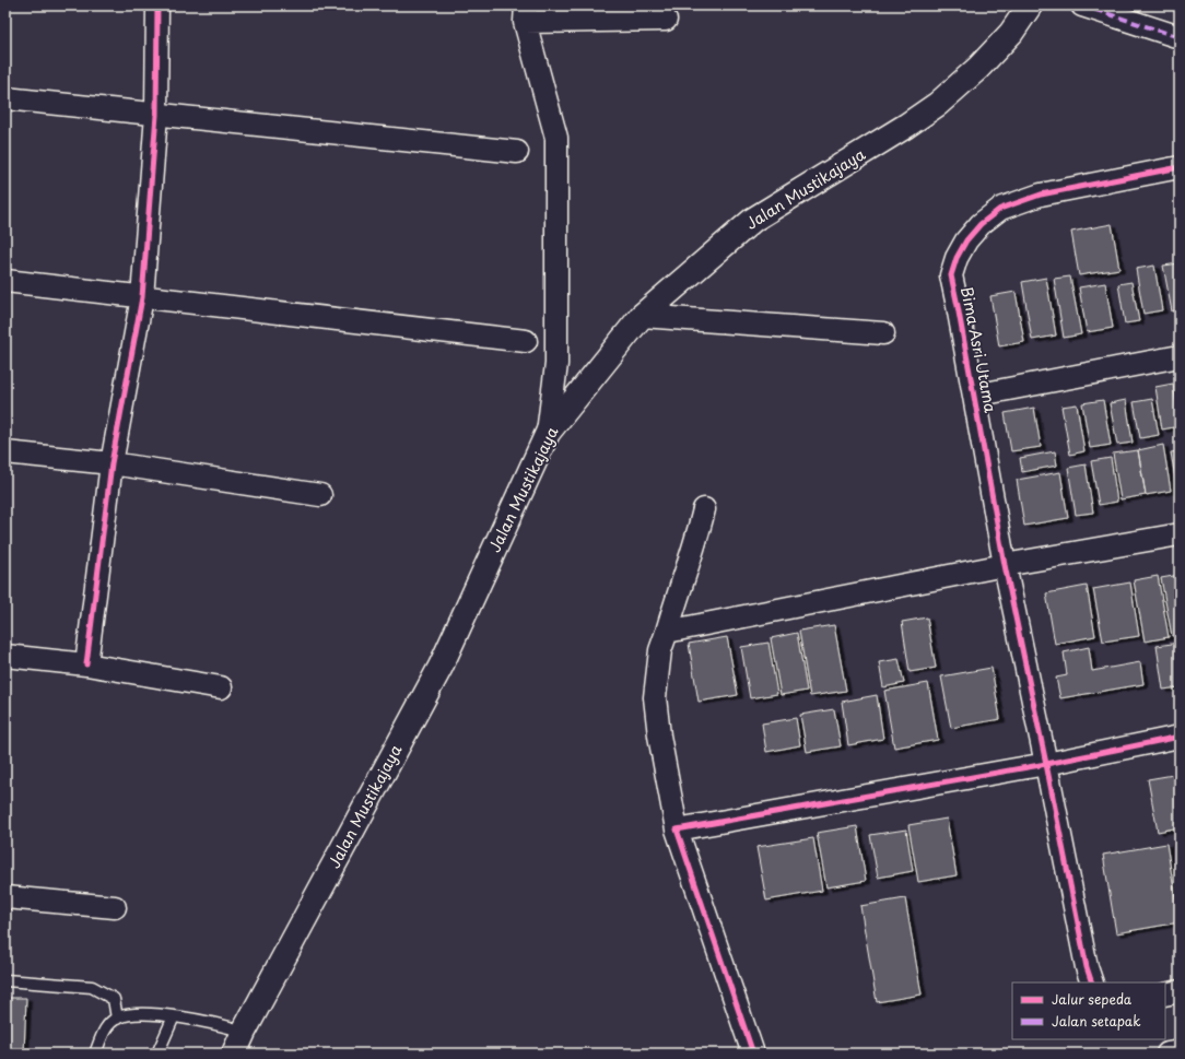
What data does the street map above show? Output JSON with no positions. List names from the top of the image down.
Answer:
{
  "streets": {
    "main road": ["Jalan Mustikajaya"],
    "street": ["Bima Asri Utama"]
  },
  "legend": ["Jalur sepeda", "Jalan setapak"]
}
